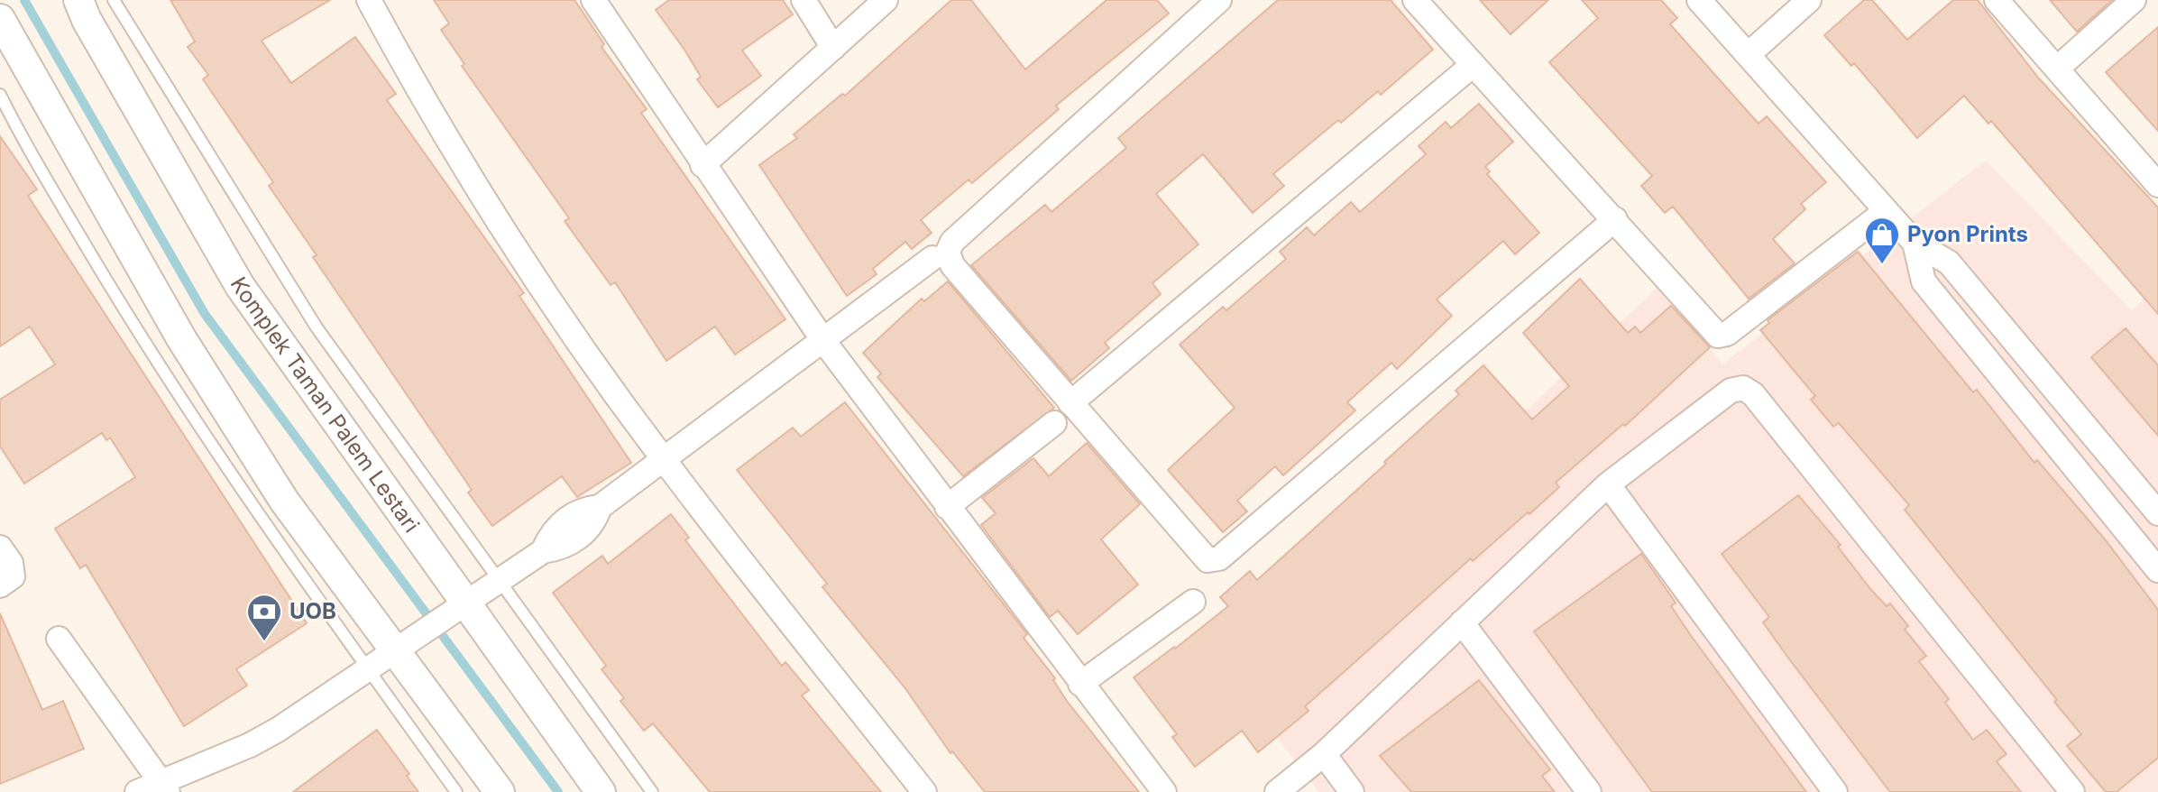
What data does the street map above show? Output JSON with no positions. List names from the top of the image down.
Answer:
{
  "streets": {
    "street": ["Komplek Taman Palem Lestari"]
  },
  "places": {
    "shop": ["Pyon Prints"],
    "bank": ["UOB"]
  }
}
